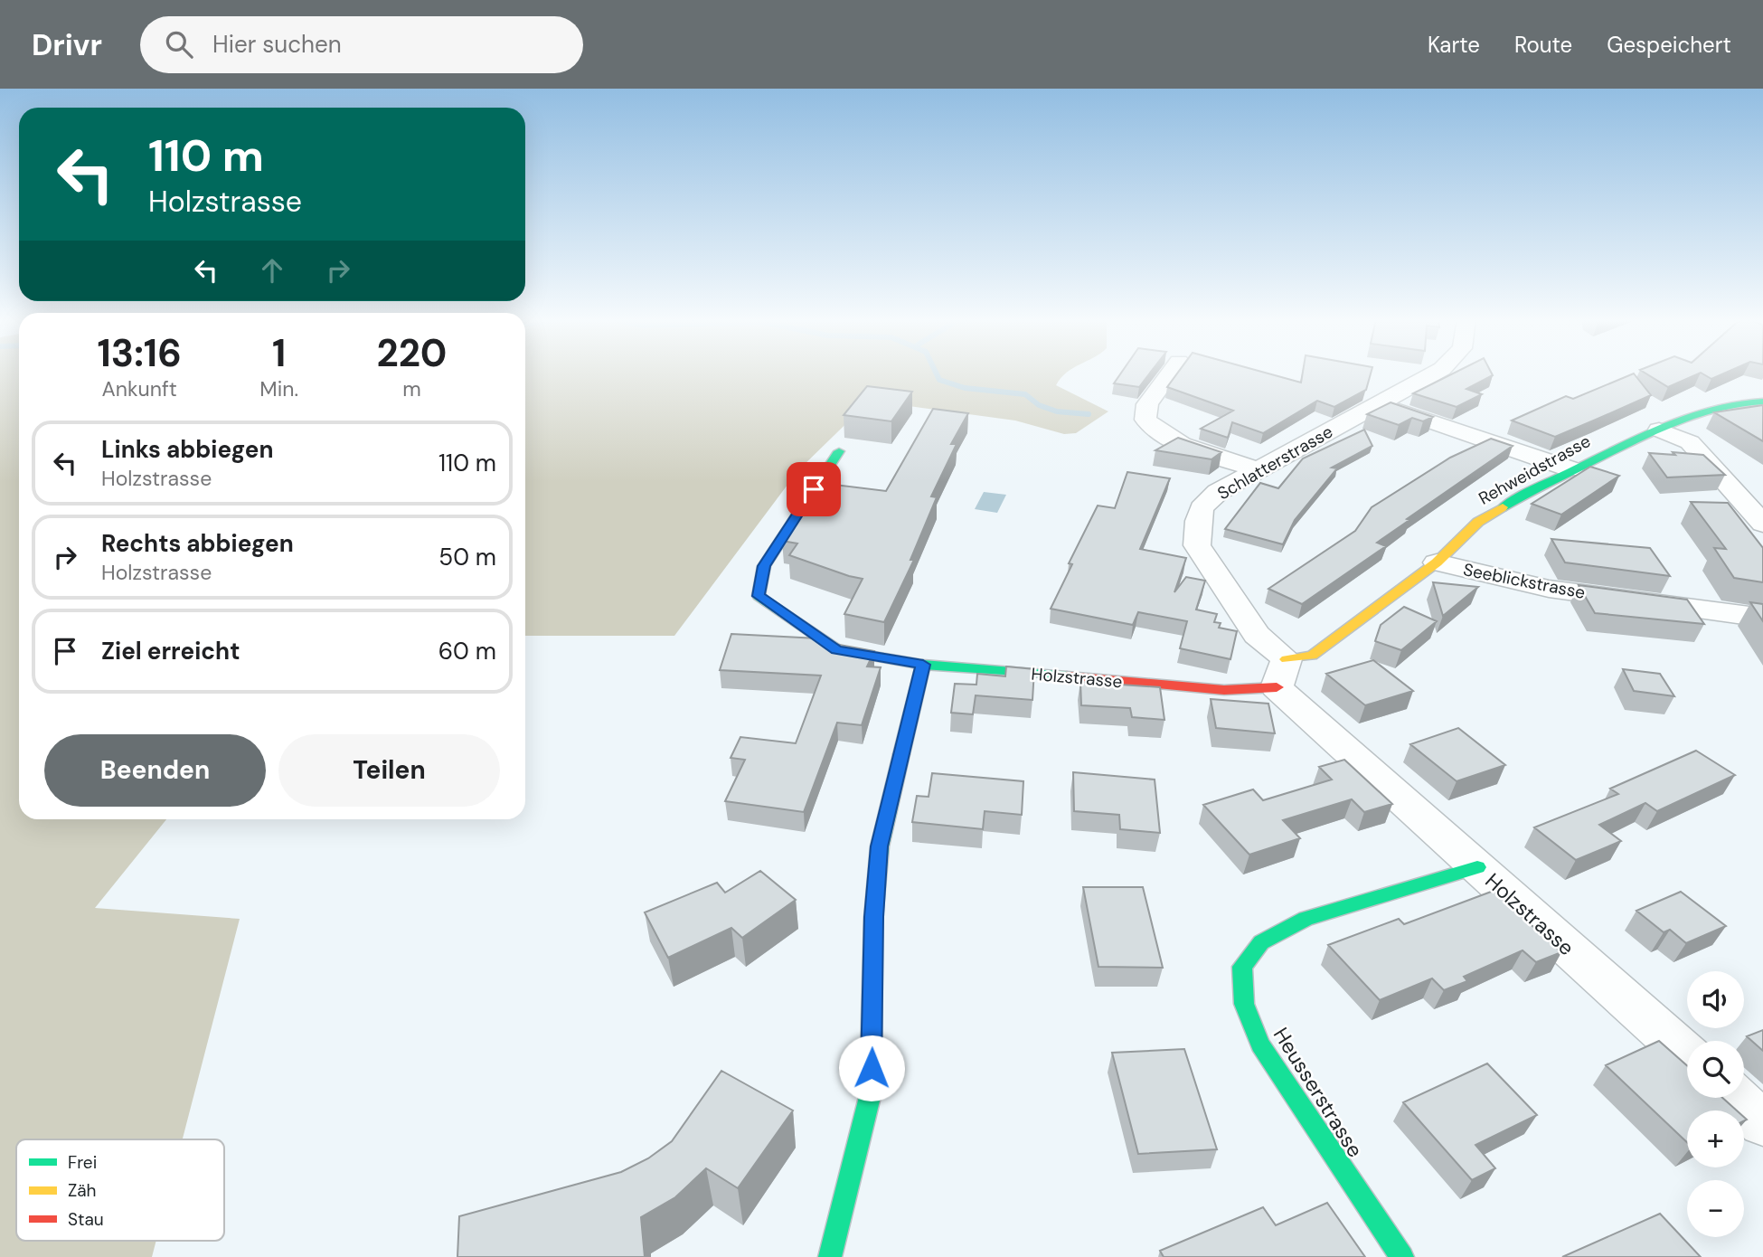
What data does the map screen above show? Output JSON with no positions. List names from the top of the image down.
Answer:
{
  "streets": {
    "street": [
      "Schlatterstrasse",
      "Rehweidstrasse",
      "Seeblickstrasse",
      "Holzstrasse",
      "Heusserstrasse"
    ]
  },
  "crossings": [
    ["Schlatterstrasse", "Rehweidstrasse"],
    ["Schlatterstrasse", "Holzstrasse"],
    ["Rehweidstrasse", "Seeblickstrasse"],
    ["Rehweidstrasse", "Holzstrasse"],
    ["Holzstrasse", "Heusserstrasse"]
  ],
  "legend": ["Frei", "Zäh", "Stau"],
  "page": {
    "header": "Drivr",
    "search": "Hier suchen",
    "nav": ["Karte", "Route", "Gespeichert"],
    "turn": ["110 m", "Holzstrasse"],
    "eta": [
      "13:16",
      "Ankunft",
      "1",
      "Min.",
      "220",
      "m"
    ],
    "list": [
      {
        "name": "Links abbiegen",
        "note": "Holzstrasse",
        "value": "110 m"
      },
      {
        "name": "Rechts abbiegen",
        "note": "Holzstrasse",
        "value": "50 m"
      },
      {
        "name": "Ziel erreicht",
        "value": "60 m"
      }
    ],
    "buttons": ["Beenden", "Teilen"],
    "map_buttons": ["+", "−"]
  }
}
